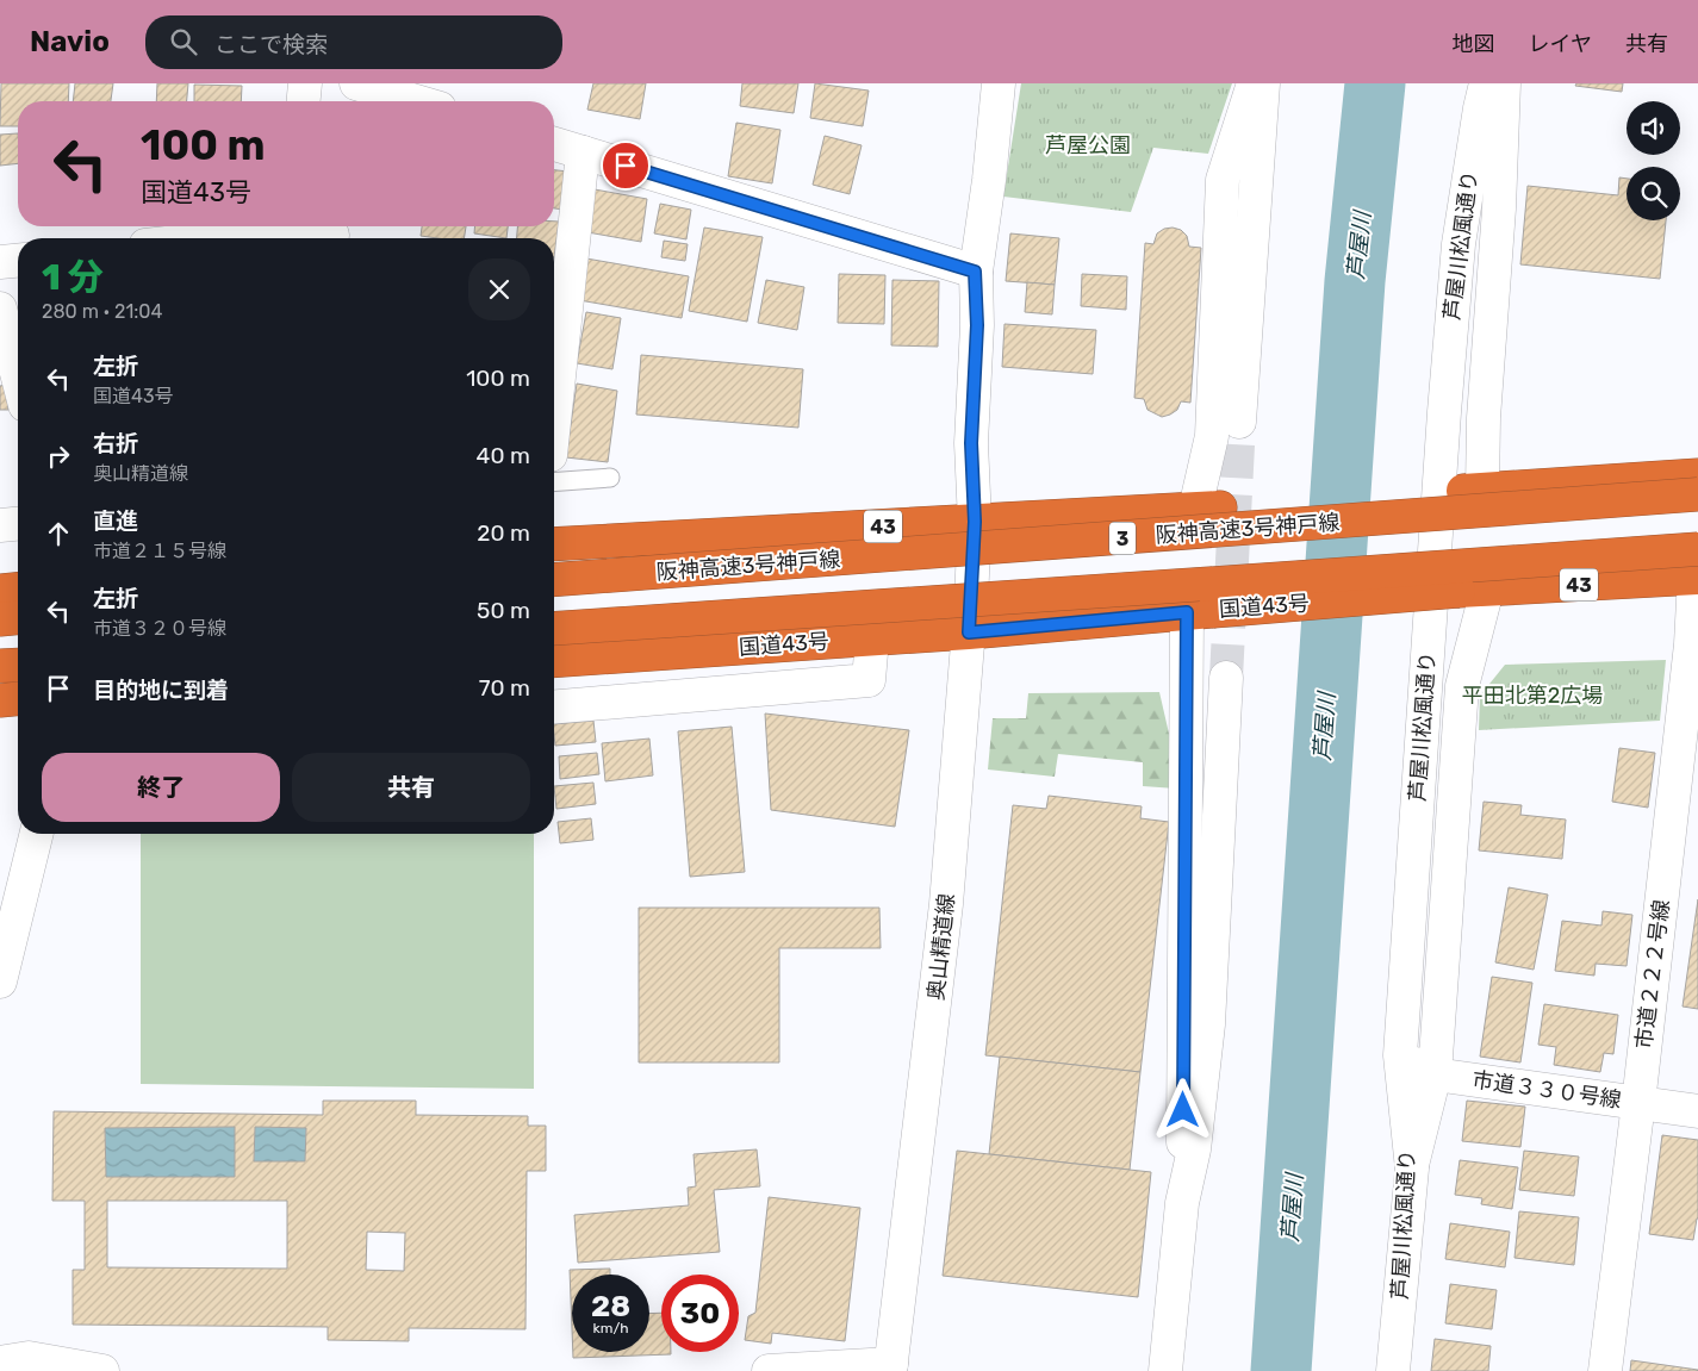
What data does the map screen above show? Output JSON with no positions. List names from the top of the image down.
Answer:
{
  "streets": {
    "highway": [
      "43",
      "阪神高速3号神戸線",
      "3",
      "国道43号"
    ],
    "street": [
      "芦屋川松風通り",
      "奥山精道線",
      "市道２２２号線",
      "市道３３０号線"
    ]
  },
  "crossings": [
    ["芦屋川松風通り", "市道３３０号線"],
    ["43", "奥山精道線"],
    ["国道43号", "奥山精道線"],
    ["国道43号", "市道２２２号線"],
    ["市道２２２号線", "市道３３０号線"]
  ],
  "water": ["芦屋川"],
  "parks": ["芦屋公園", "平田北第2広場"],
  "page": {
    "header": "Navio",
    "search": "ここで検索",
    "nav": ["地図", "レイヤ", "共有"],
    "turn": ["100 m", "国道43号"],
    "heading": ["1 分", "280 m · 21:04"],
    "list": [
      {
        "name": "左折",
        "note": "国道43号",
        "value": "100 m"
      },
      {
        "name": "右折",
        "note": "奥山精道線",
        "value": "40 m"
      },
      {
        "name": "直進",
        "note": "市道２１５号線",
        "value": "20 m"
      },
      {
        "name": "左折",
        "note": "市道３２０号線",
        "value": "50 m"
      },
      {
        "name": "目的地に到着",
        "value": "70 m"
      }
    ],
    "buttons": ["終了", "共有"],
    "speed": "28 km/h",
    "limit": "30"
  }
}
